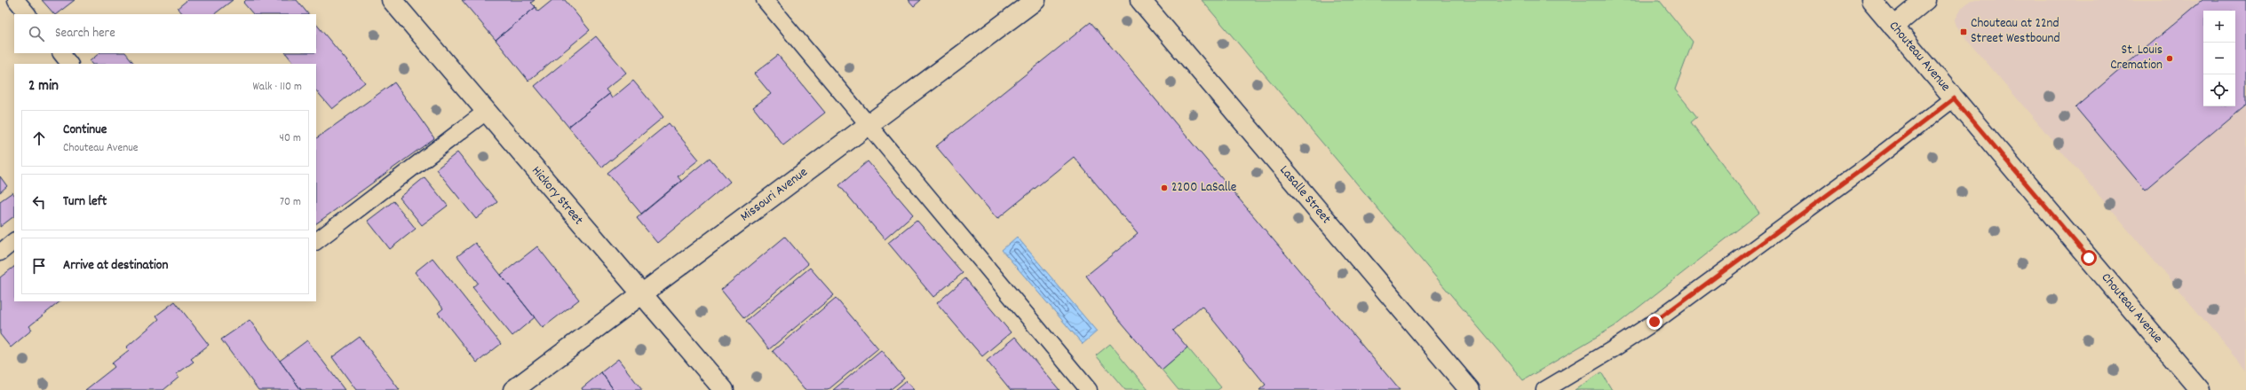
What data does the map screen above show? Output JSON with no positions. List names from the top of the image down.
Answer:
{
  "streets": {
    "street": [
      "Chouteau Avenue",
      "Missouri Avenue",
      "Lasalle Street",
      "Hickory Street"
    ]
  },
  "crossings": [
    ["Missouri Avenue", "Hickory Street"]
  ],
  "places": {
    "transit": ["Chouteau at 22nd Street Westbound"],
    "other": ["St. Louis Cremation", "2200 LaSalle"]
  },
  "page": {
    "map_buttons": ["+", "−"],
    "search": "Search here",
    "heading": ["2 min", "Walk · 110 m"],
    "list": [
      ["Continue", "Chouteau Avenue", "40 m"],
      ["Turn left", "70 m"],
      "Arrive at destination"
    ]
  }
}
